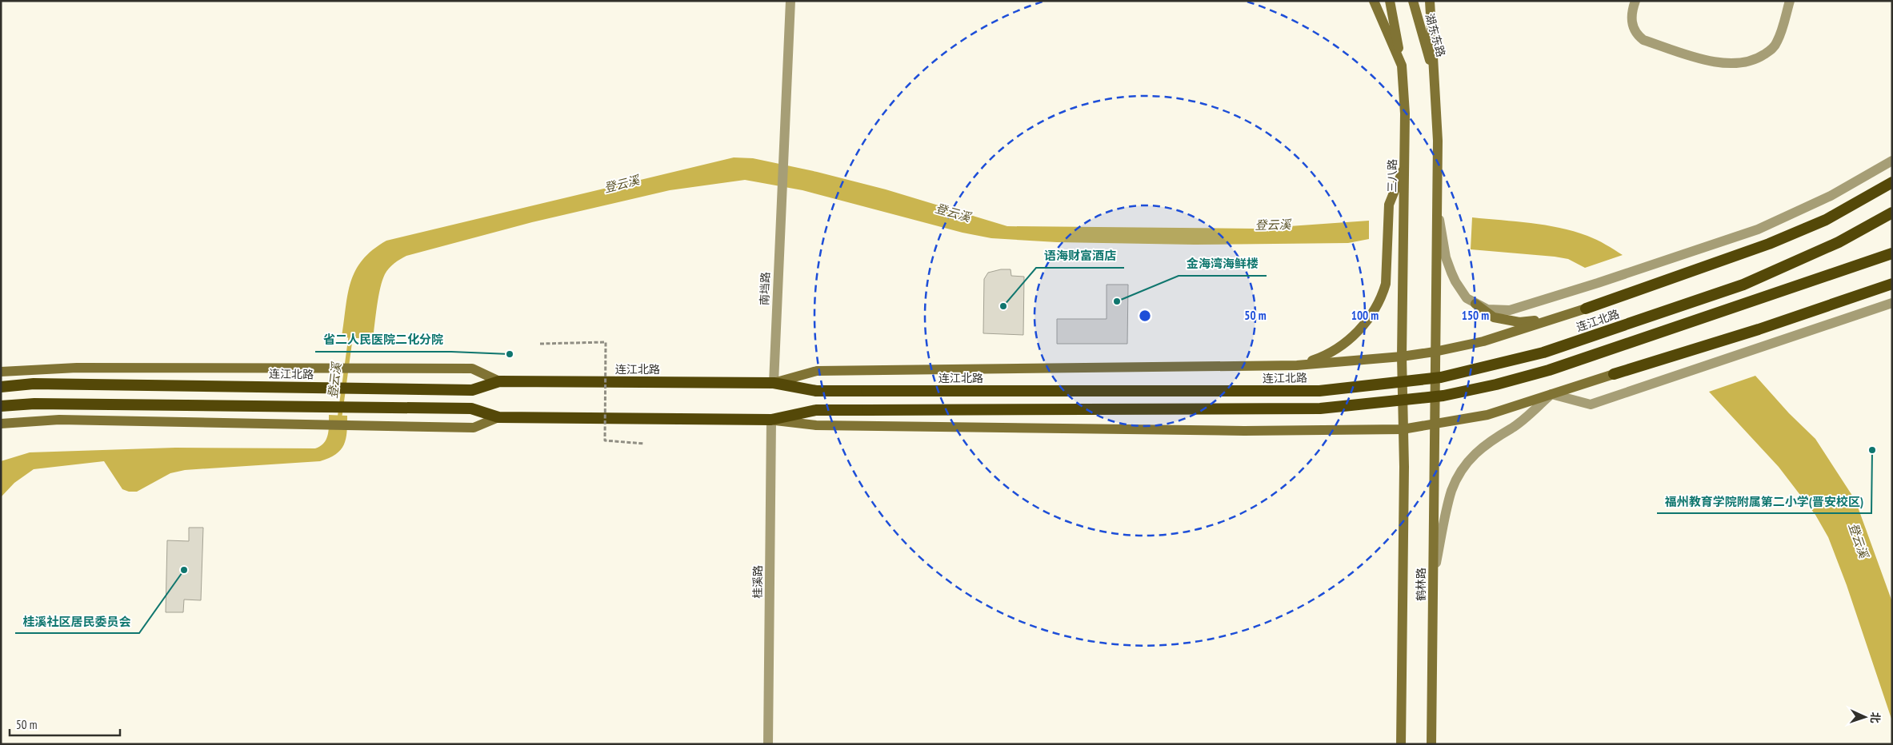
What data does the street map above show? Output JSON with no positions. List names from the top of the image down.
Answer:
{
  "streets": {
    "highway": ["连江北路"],
    "main road": ["湖东东路", "三八路", "鹤林路"],
    "street": ["南垱路", "桂溪路"]
  },
  "crossings": [
    ["南垱路", "连江北路"]
  ],
  "water": ["登云溪"],
  "places": [
    "金海湾海鲜楼",
    "语海财富酒店",
    "省二人民医院二化分院",
    "福州教育学院附属第二小学(晋安校区)",
    "桂溪社区居民委员会"
  ],
  "scale_bar": "50 m",
  "north": "right",
  "rings": ["50 m", "100 m", "150 m"]
}
